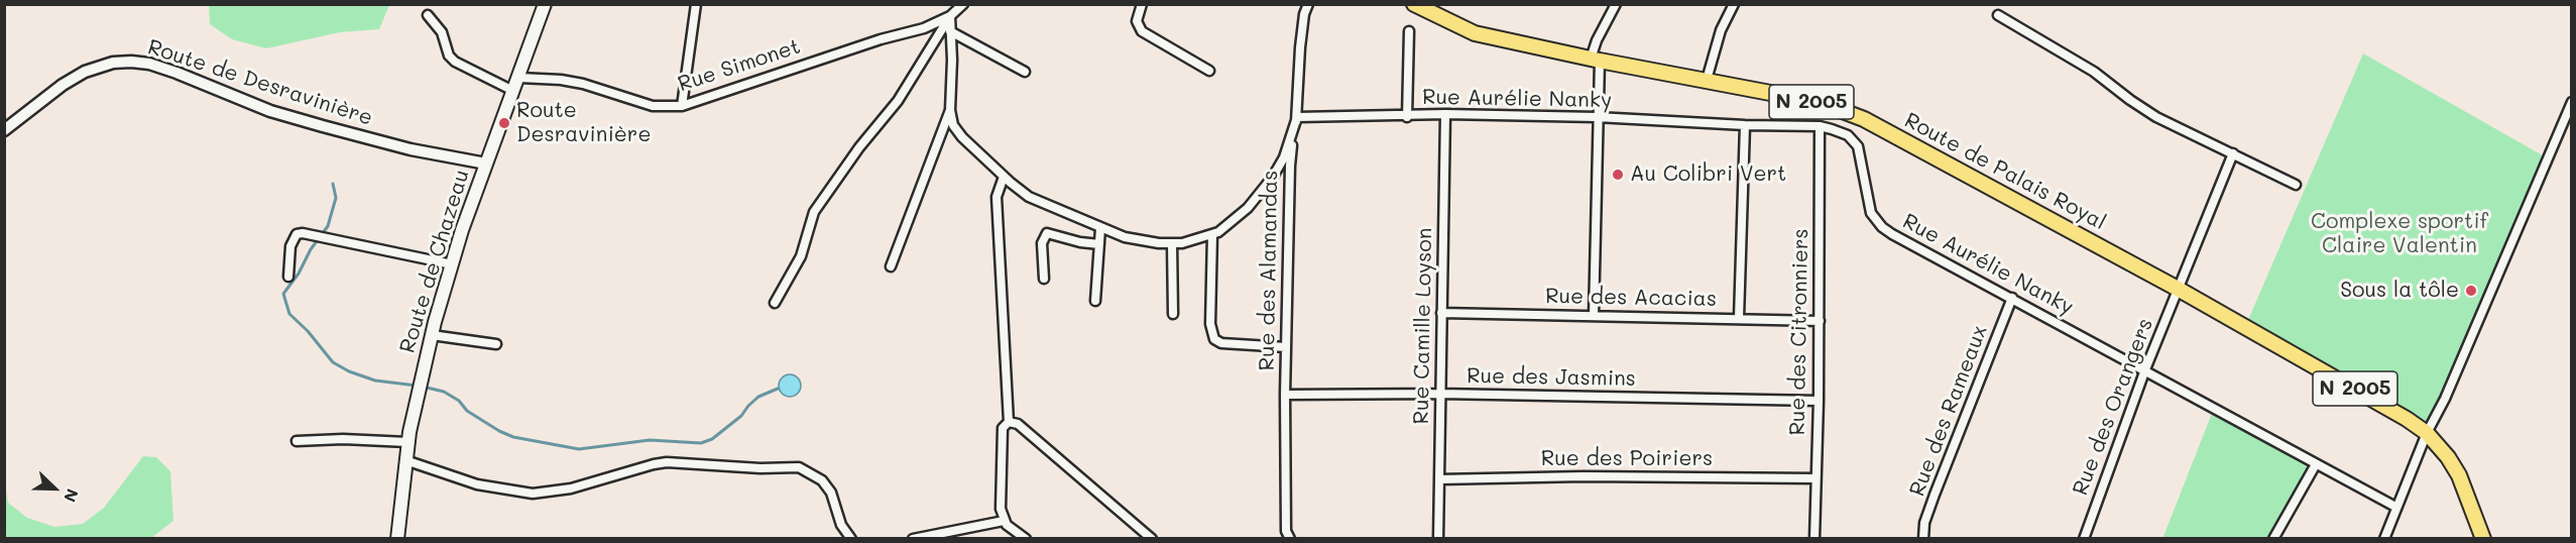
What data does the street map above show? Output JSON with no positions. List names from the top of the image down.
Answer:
{
  "streets": {
    "main road": ["N 2005", "Route de Palais Royal", "Route de Chazeau"],
    "street": [
      "Rue Simonet",
      "Route de Desravinière",
      "Rue Aurélie Nanky",
      "Rue des Alamandas",
      "Rue des Acacias",
      "Rue Camille Loyson",
      "Rue des Citronniers",
      "Rue des Jasmins",
      "Rue des Orangers",
      "Rue des Rameaux",
      "Rue des Poiriers"
    ]
  },
  "crossings": [
    ["Rue Simonet", "Route de Chazeau"],
    ["Route de Desravinière", "Route de Chazeau"],
    ["Rue Aurélie Nanky", "Rue des Alamandas"],
    ["Rue Aurélie Nanky", "Rue Camille Loyson"],
    ["Rue Aurélie Nanky", "Rue des Citronniers"],
    ["Rue Aurélie Nanky", "Rue des Orangers"],
    ["Rue Aurélie Nanky", "Rue des Rameaux"],
    ["Route de Palais Royal", "Rue des Orangers"],
    ["Rue des Alamandas", "Rue des Jasmins"],
    ["Rue des Acacias", "Rue Camille Loyson"],
    ["Rue des Acacias", "Rue des Citronniers"],
    ["Rue Camille Loyson", "Rue des Jasmins"],
    ["Rue Camille Loyson", "Rue des Poiriers"],
    ["Rue des Citronniers", "Rue des Jasmins"],
    ["Rue des Citronniers", "Rue des Poiriers"]
  ],
  "parks": ["Complexe sportif Claire Valentin"],
  "places": ["Route Desravinière", "Au Colibri Vert", "Sous la tôle"],
  "north": "bottom right"
}
